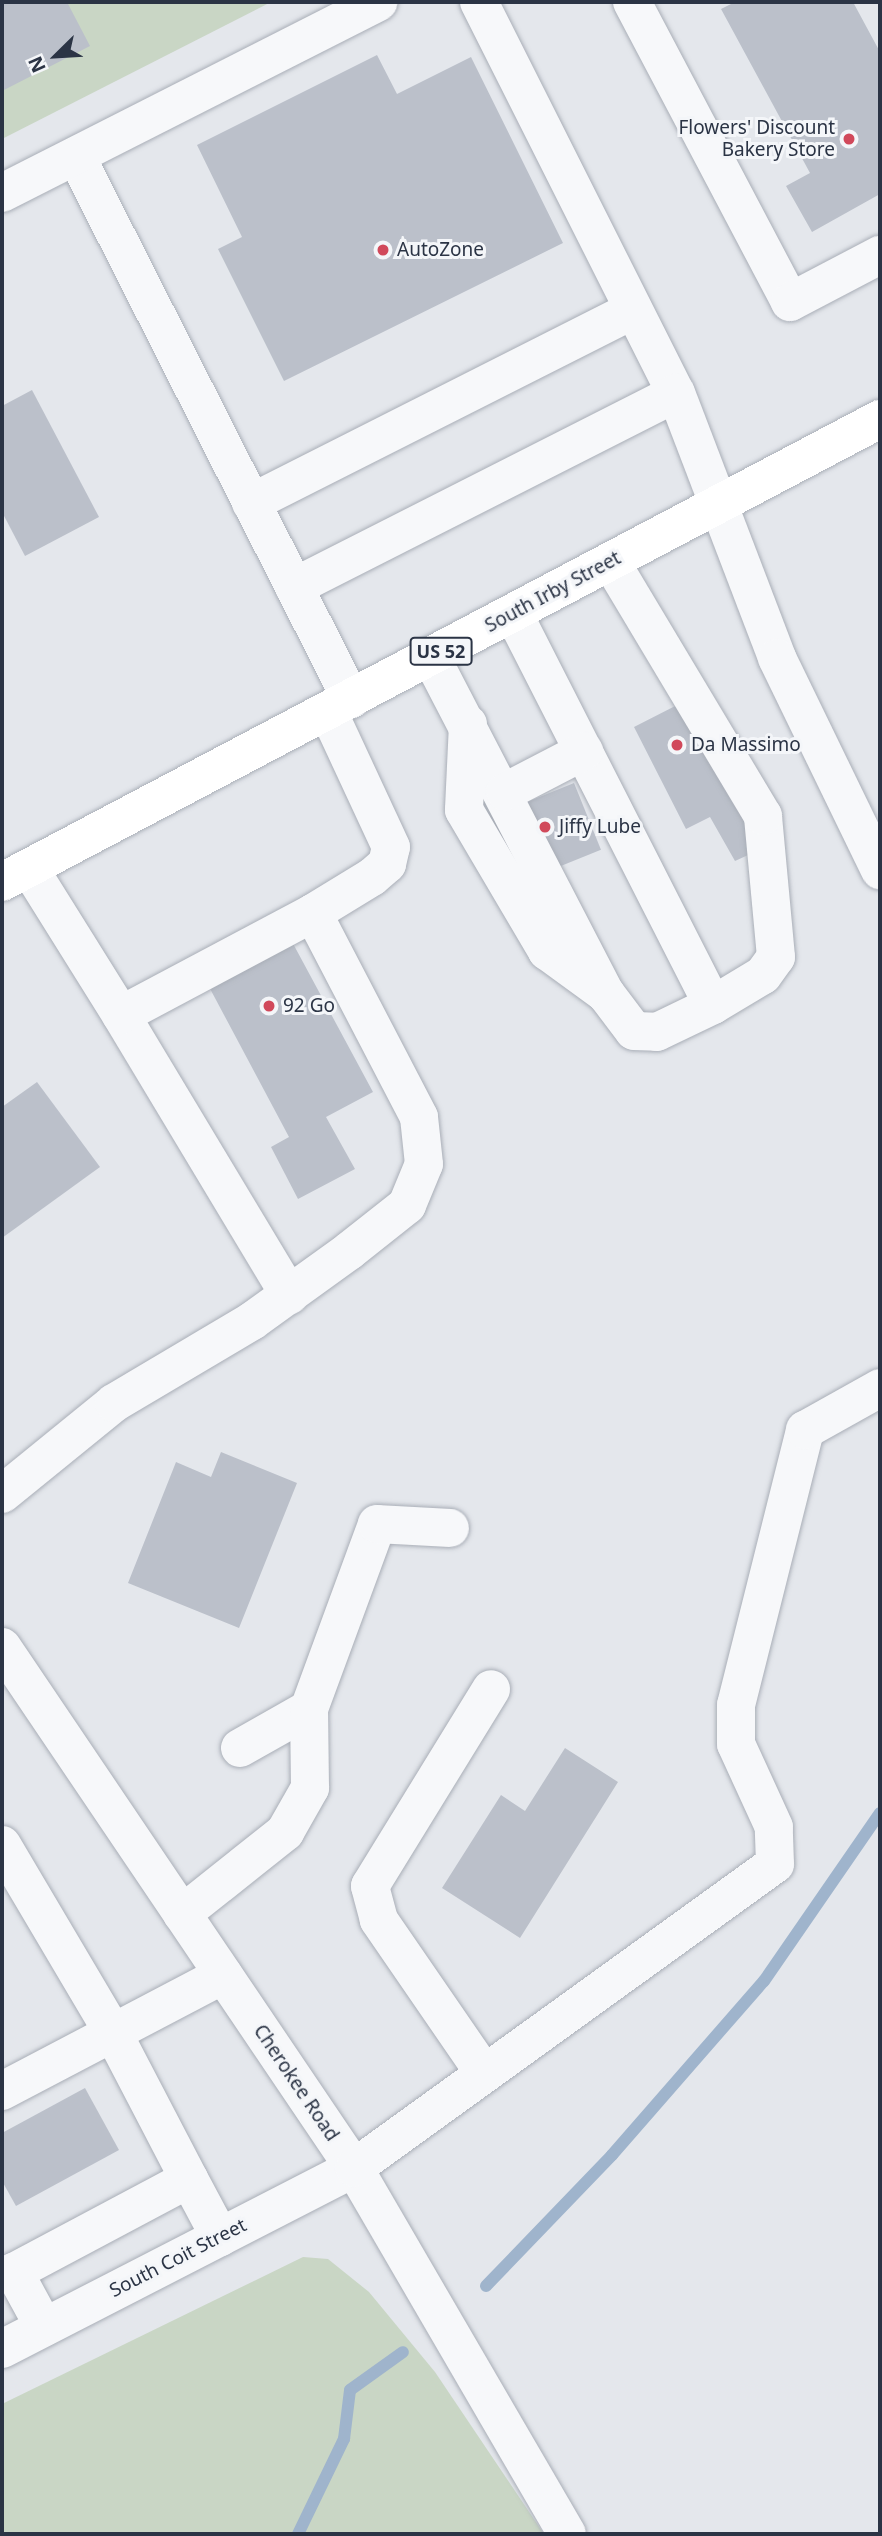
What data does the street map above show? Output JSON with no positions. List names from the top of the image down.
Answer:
{
  "streets": {
    "main road": ["South Irby Street", "US 52"],
    "street": ["Cherokee Road", "South Coit Street"]
  },
  "crossings": [
    ["Cherokee Road", "South Coit Street"]
  ],
  "places": [
    "Flowers' Discount Bakery Store",
    "AutoZone",
    "Da Massimo",
    "Jiffy Lube",
    "92 Go"
  ],
  "north": "bottom left"
}
